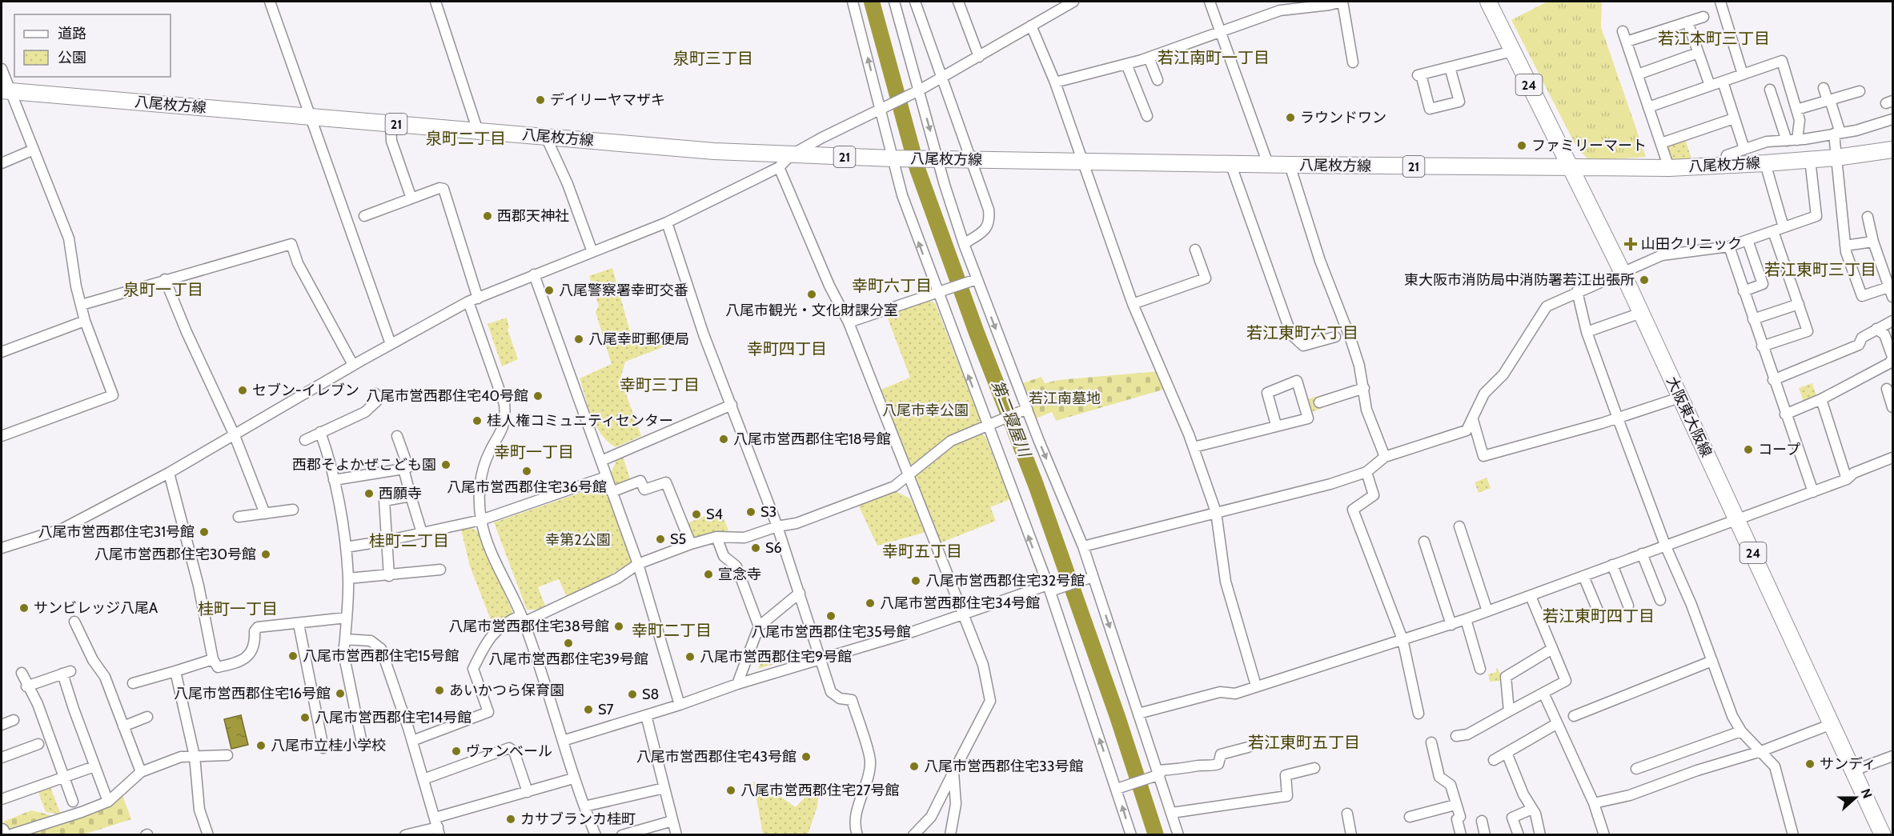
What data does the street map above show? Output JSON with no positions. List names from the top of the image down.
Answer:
{
  "streets": {
    "main road": [
      "24",
      "八尾枚方線",
      "21",
      "大阪東大阪線"
    ]
  },
  "crossings": [
    ["八尾枚方線", "大阪東大阪線"]
  ],
  "districts": [
    "若江本町三丁目",
    "若江南町一丁目",
    "泉町三丁目",
    "泉町二丁目",
    "若江東町三丁目",
    "幸町六丁目",
    "泉町一丁目",
    "若江東町六丁目",
    "幸町四丁目",
    "幸町三丁目",
    "幸町一丁目",
    "桂町二丁目",
    "幸町五丁目",
    "桂町一丁目",
    "若江東町四丁目",
    "幸町二丁目",
    "若江東町五丁目"
  ],
  "water": ["第二寝屋川"],
  "parks": ["若江南墓地", "八尾市幸公園", "幸第2公園"],
  "places": {
    "other": [
      "デイリーヤマザキ",
      "ラウンドワン",
      "ファミリーマート",
      "西郡天神社",
      "東大阪市消防局中消防署若江出張所",
      "八尾警察署幸町交番",
      "八尾市観光・文化財課分室",
      "八尾幸町郵便局",
      "セブン-イレブン",
      "八尾市営西郡住宅40号館",
      "桂人権コミュニティセンター",
      "八尾市営西郡住宅18号館",
      "コープ",
      "西郡そよかぜこども園",
      "八尾市営西郡住宅36号館",
      "西願寺",
      "S3",
      "S4",
      "八尾市営西郡住宅31号館",
      "S5",
      "S6",
      "八尾市営西郡住宅30号館",
      "宣念寺",
      "八尾市営西郡住宅32号館",
      "八尾市営西郡住宅34号館",
      "サンビレッジ八尾A",
      "八尾市営西郡住宅35号館",
      "八尾市営西郡住宅38号館",
      "八尾市営西郡住宅39号館",
      "八尾市営西郡住宅15号館",
      "八尾市営西郡住宅9号館",
      "あいかつら保育園",
      "八尾市営西郡住宅16号館",
      "S8",
      "S7",
      "八尾市営西郡住宅14号館",
      "八尾市立桂小学校",
      "ヴァンベール",
      "八尾市営西郡住宅43号館",
      "サンディ",
      "八尾市営西郡住宅33号館",
      "八尾市営西郡住宅27号館",
      "カサブランカ桂町"
    ],
    "health": ["山田クリニック"]
  },
  "legend": ["道路", "公園"],
  "north": "right"
}
